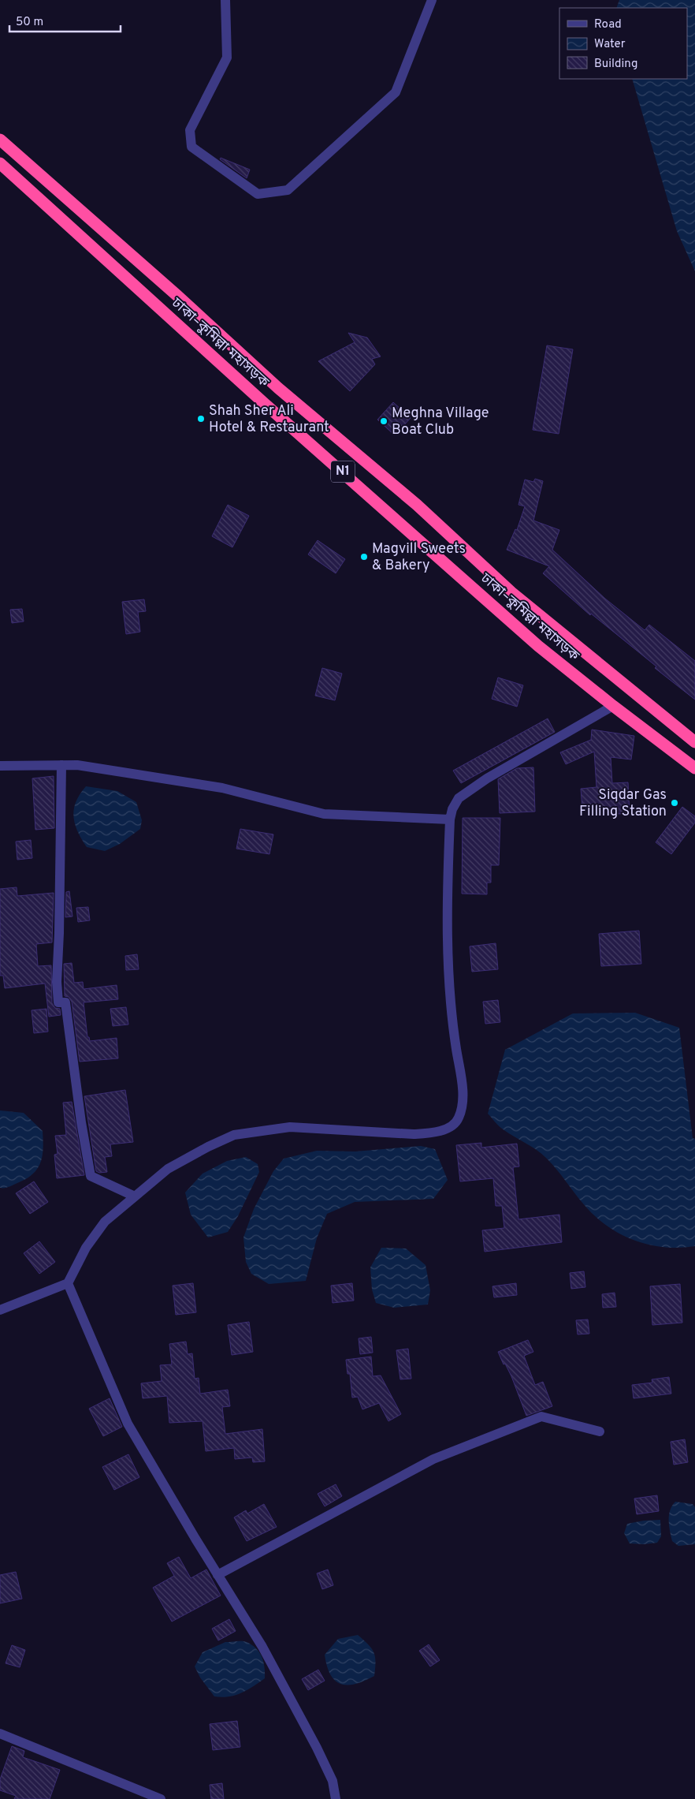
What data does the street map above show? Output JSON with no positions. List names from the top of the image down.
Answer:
{
  "streets": {
    "highway": ["ঢাকা–কুমিল্লা মহাসড়ক", "N1"]
  },
  "places": [
    "Shah Sher Ali Hotel & Restaurant",
    "Meghna Village Boat Club",
    "Magvill Sweets & Bakery",
    "Siqdar Gas Filling Station"
  ],
  "legend": ["Road", "Water", "Building"],
  "scale_bar": "50 m"
}
